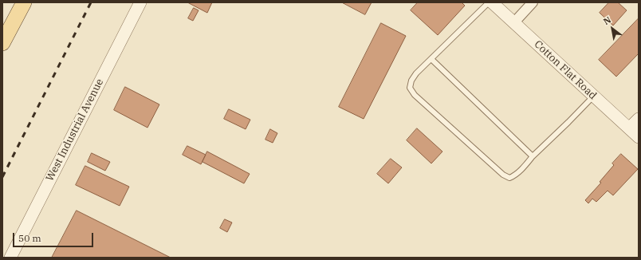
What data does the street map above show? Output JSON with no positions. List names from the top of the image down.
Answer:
{
  "streets": {
    "street": ["Cotton Flat Road", "West Industrial Avenue"]
  },
  "scale_bar": "50 m",
  "north": "top left"
}
